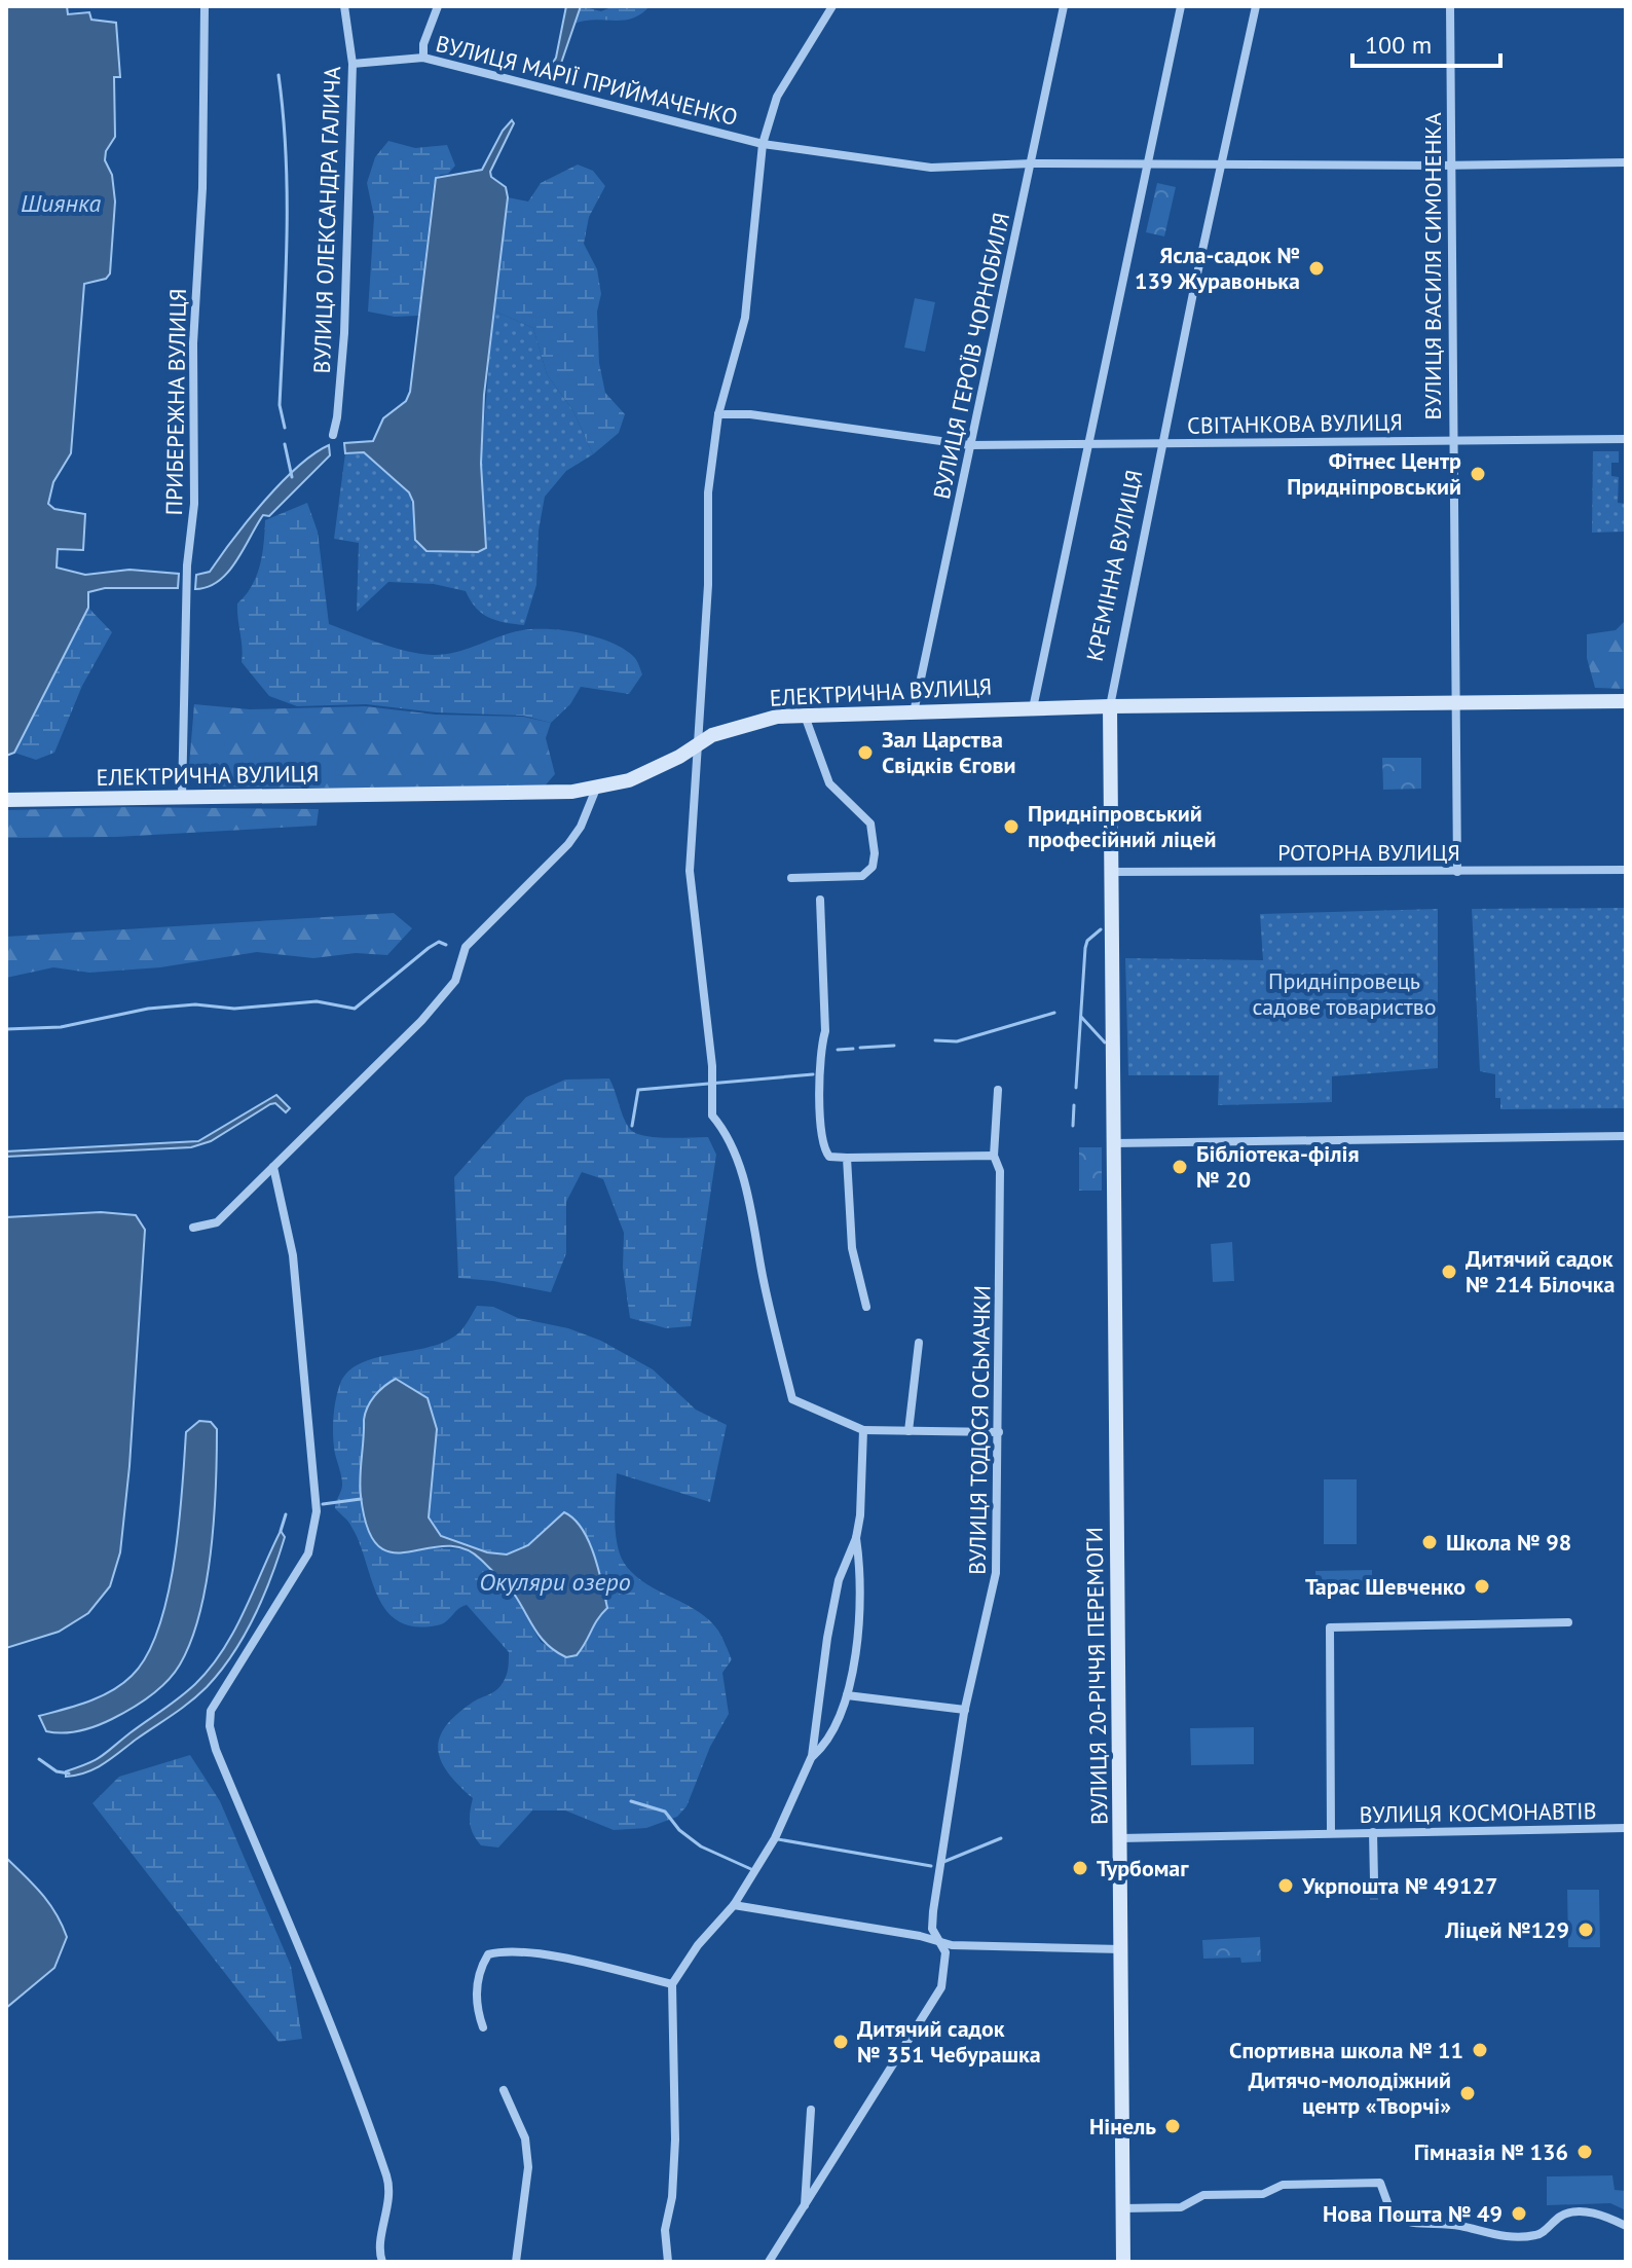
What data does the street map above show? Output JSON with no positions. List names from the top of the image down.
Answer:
{
  "streets": {
    "street": [
      "ВУЛИЦЯ МАРІЇ ПРИЙМАЧЕНКО",
      "ВУЛИЦЯ ОЛЕКСАНДРА ГАЛИЧА",
      "ВУЛИЦЯ ВАСИЛЯ СИМОНЕНКА",
      "ВУЛИЦЯ ГЕРОЇВ ЧОРНОБИЛЯ",
      "ПРИБЕРЕЖНА ВУЛИЦЯ",
      "СВІТАНКОВА ВУЛИЦЯ",
      "КРЕМІННА ВУЛИЦЯ",
      "ЕЛЕКТРИЧНА ВУЛИЦЯ",
      "РОТОРНА ВУЛИЦЯ",
      "ВУЛИЦЯ ТОДОСЯ ОСЬМАЧКИ",
      "ВУЛИЦЯ 20-РІЧЧЯ ПЕРЕМОГИ",
      "ВУЛИЦЯ КОСМОНАВТІВ"
    ]
  },
  "crossings": [
    ["ВУЛИЦЯ МАРІЇ ПРИЙМАЧЕНКО", "ВУЛИЦЯ ОЛЕКСАНДРА ГАЛИЧА"],
    ["ВУЛИЦЯ МАРІЇ ПРИЙМАЧЕНКО", "ВУЛИЦЯ ВАСИЛЯ СИМОНЕНКА"],
    ["ВУЛИЦЯ МАРІЇ ПРИЙМАЧЕНКО", "ВУЛИЦЯ ГЕРОЇВ ЧОРНОБИЛЯ"],
    ["ВУЛИЦЯ МАРІЇ ПРИЙМАЧЕНКО", "СВІТАНКОВА ВУЛИЦЯ"],
    ["ВУЛИЦЯ МАРІЇ ПРИЙМАЧЕНКО", "КРЕМІННА ВУЛИЦЯ"],
    ["ВУЛИЦЯ МАРІЇ ПРИЙМАЧЕНКО", "ЕЛЕКТРИЧНА ВУЛИЦЯ"],
    ["ВУЛИЦЯ ВАСИЛЯ СИМОНЕНКА", "СВІТАНКОВА ВУЛИЦЯ"],
    ["ВУЛИЦЯ ВАСИЛЯ СИМОНЕНКА", "ЕЛЕКТРИЧНА ВУЛИЦЯ"],
    ["ВУЛИЦЯ ВАСИЛЯ СИМОНЕНКА", "РОТОРНА ВУЛИЦЯ"],
    ["ВУЛИЦЯ ГЕРОЇВ ЧОРНОБИЛЯ", "СВІТАНКОВА ВУЛИЦЯ"],
    ["ВУЛИЦЯ ГЕРОЇВ ЧОРНОБИЛЯ", "ЕЛЕКТРИЧНА ВУЛИЦЯ"],
    ["ПРИБЕРЕЖНА ВУЛИЦЯ", "ЕЛЕКТРИЧНА ВУЛИЦЯ"],
    ["СВІТАНКОВА ВУЛИЦЯ", "КРЕМІННА ВУЛИЦЯ"],
    ["КРЕМІННА ВУЛИЦЯ", "ЕЛЕКТРИЧНА ВУЛИЦЯ"],
    ["КРЕМІННА ВУЛИЦЯ", "РОТОРНА ВУЛИЦЯ"],
    ["КРЕМІННА ВУЛИЦЯ", "ВУЛИЦЯ 20-РІЧЧЯ ПЕРЕМОГИ"],
    ["ВУЛИЦЯ 20-РІЧЧЯ ПЕРЕМОГИ", "ВУЛИЦЯ КОСМОНАВТІВ"]
  ],
  "water": ["Шиянка", "Окуляри озеро"],
  "parks": ["Придніпровець садове товариство"],
  "places": [
    "Ясла-садок № 139 Журавонька",
    "Фітнес Центр Придніпровський",
    "Зал Царства Свідків Єгови",
    "Придніпровський професійний ліцей",
    "Бібліотека-філія № 20",
    "Дитячий садок № 214 Білочка",
    "Школа № 98",
    "Тарас Шевченко",
    "Турбомаг",
    "Укрпошта № 49127",
    "Ліцей №129",
    "Дитячий садок № 351 Чебурашка",
    "Спортивна школа № 11",
    "Дитячо-молодіжний центр «Творчі»",
    "Нінель",
    "Гімназія № 136",
    "Нова Пошта № 49"
  ],
  "scale_bar": "100 m"
}
